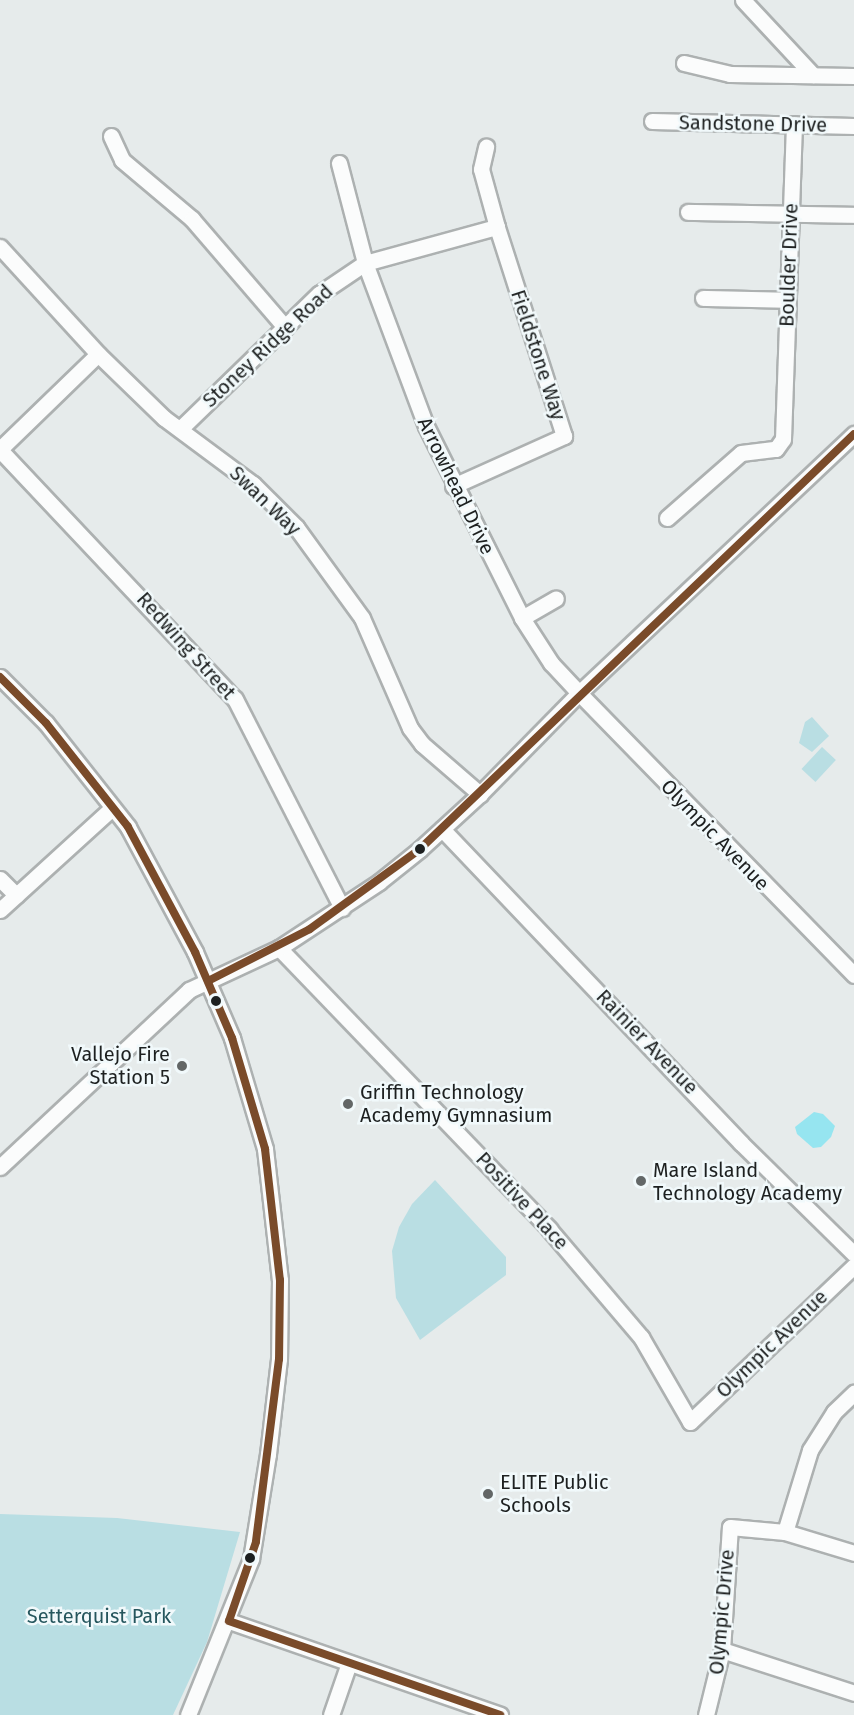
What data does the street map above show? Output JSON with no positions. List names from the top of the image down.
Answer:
{
  "streets": {
    "street": [
      "Sandstone Drive",
      "Boulder Drive",
      "Stoney Ridge Road",
      "Fieldstone Way",
      "Arrowhead Drive",
      "Swan Way",
      "Redwing Street",
      "Olympic Avenue",
      "Rainier Avenue",
      "Positive Place",
      "Olympic Drive"
    ]
  },
  "crossings": [
    ["Sandstone Drive", "Boulder Drive"],
    ["Stoney Ridge Road", "Fieldstone Way"],
    ["Stoney Ridge Road", "Arrowhead Drive"],
    ["Stoney Ridge Road", "Swan Way"],
    ["Fieldstone Way", "Arrowhead Drive"],
    ["Arrowhead Drive", "Olympic Avenue"],
    ["Olympic Avenue", "Positive Place"]
  ],
  "parks": ["Setterquist Park"],
  "places": [
    "Vallejo Fire Station 5",
    "Griffin Technology Academy Gymnasium",
    "Mare Island Technology Academy",
    "ELITE Public Schools"
  ]
}
